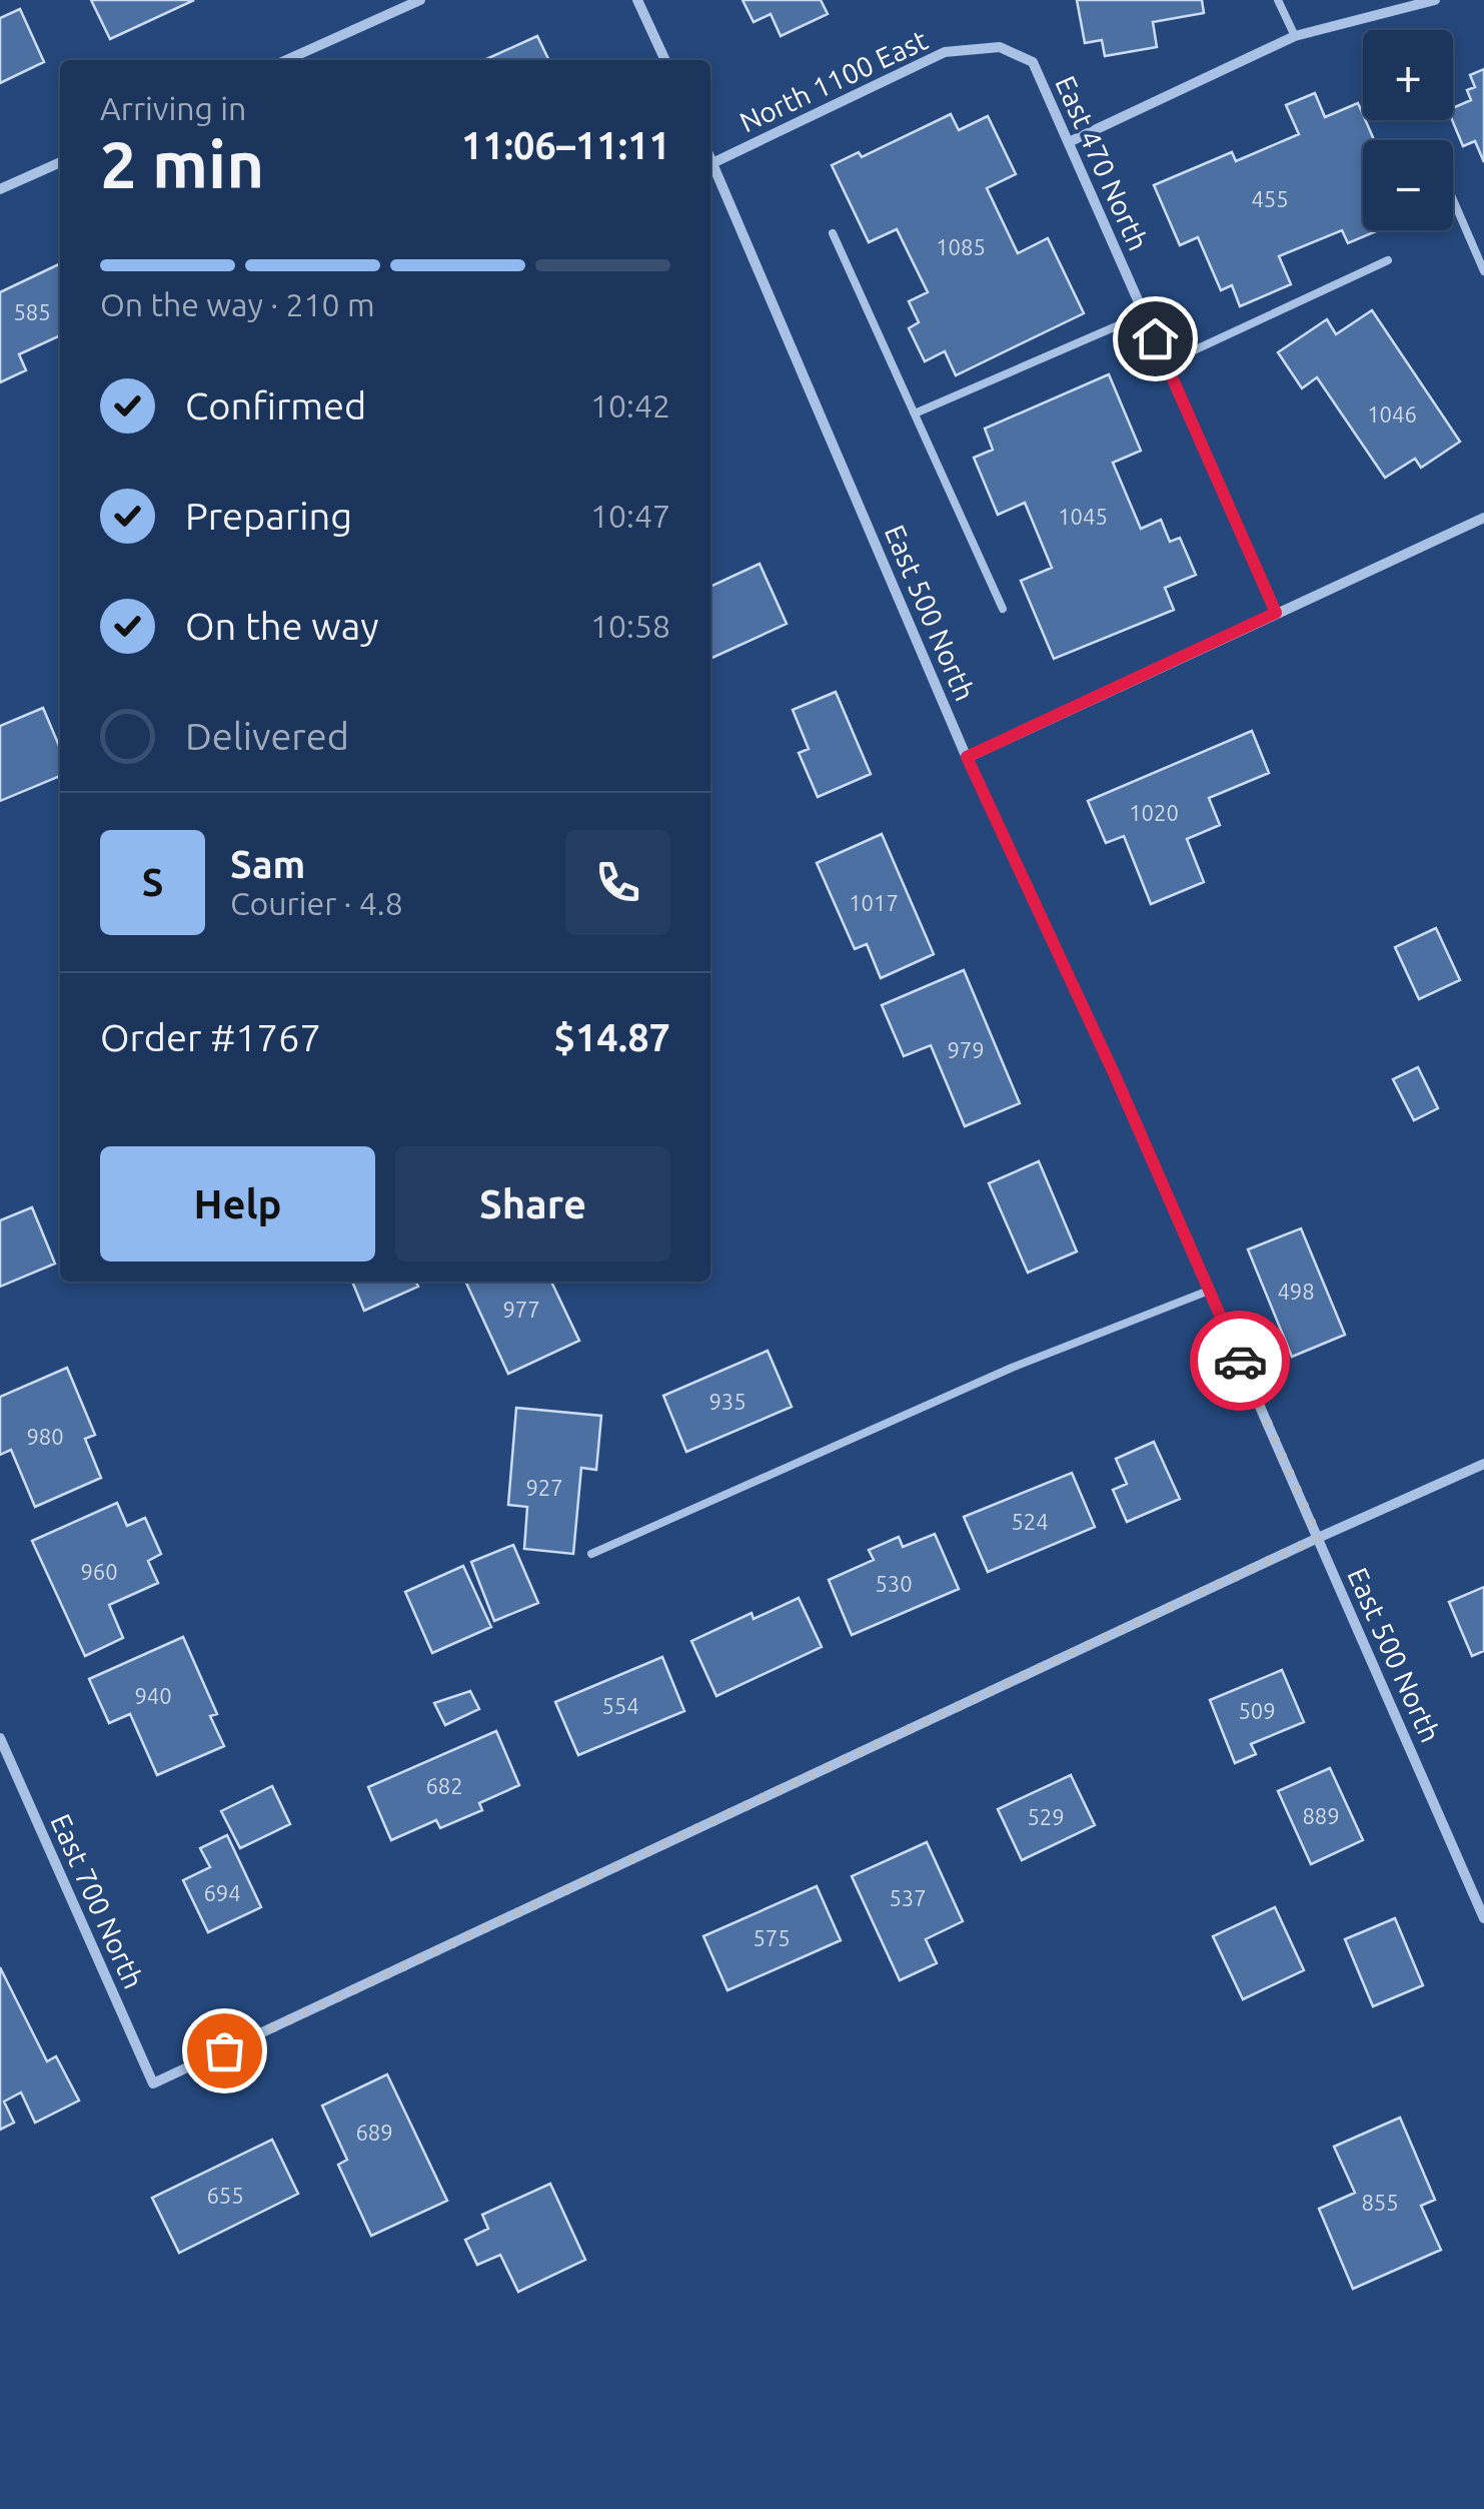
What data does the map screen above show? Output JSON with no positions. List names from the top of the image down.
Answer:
{
  "streets": {
    "street": [
      "North 1100 East",
      "East 470 North",
      "East 500 North",
      "East 700 North"
    ]
  },
  "crossings": [
    ["North 1100 East", "East 470 North"],
    ["North 1100 East", "East 500 North"],
    ["East 500 North", "East 700 North"]
  ],
  "house_numbers": [
    "455",
    "1085",
    "585",
    "1046",
    "1045",
    "1020",
    "1017",
    "979",
    "498",
    "977",
    "935",
    "980",
    "927",
    "524",
    "960",
    "530",
    "940",
    "554",
    "509",
    "682",
    "889",
    "529",
    "694",
    "537",
    "575",
    "689",
    "655",
    "855"
  ],
  "page": {
    "map_buttons": ["+", "−"],
    "heading": ["2 min", "Arriving in", "11:06–11:11"],
    "panel": [
      "Sam",
      "Courier · 4.8",
      "Order #1767",
      "$14.87"
    ],
    "bar": "On the way · 210 m",
    "list": [
      ["Confirmed", "10:42"],
      ["Preparing", "10:47"],
      ["On the way", "10:58"],
      "Delivered"
    ],
    "round": "S",
    "buttons": ["Help", "Share"]
  }
}
